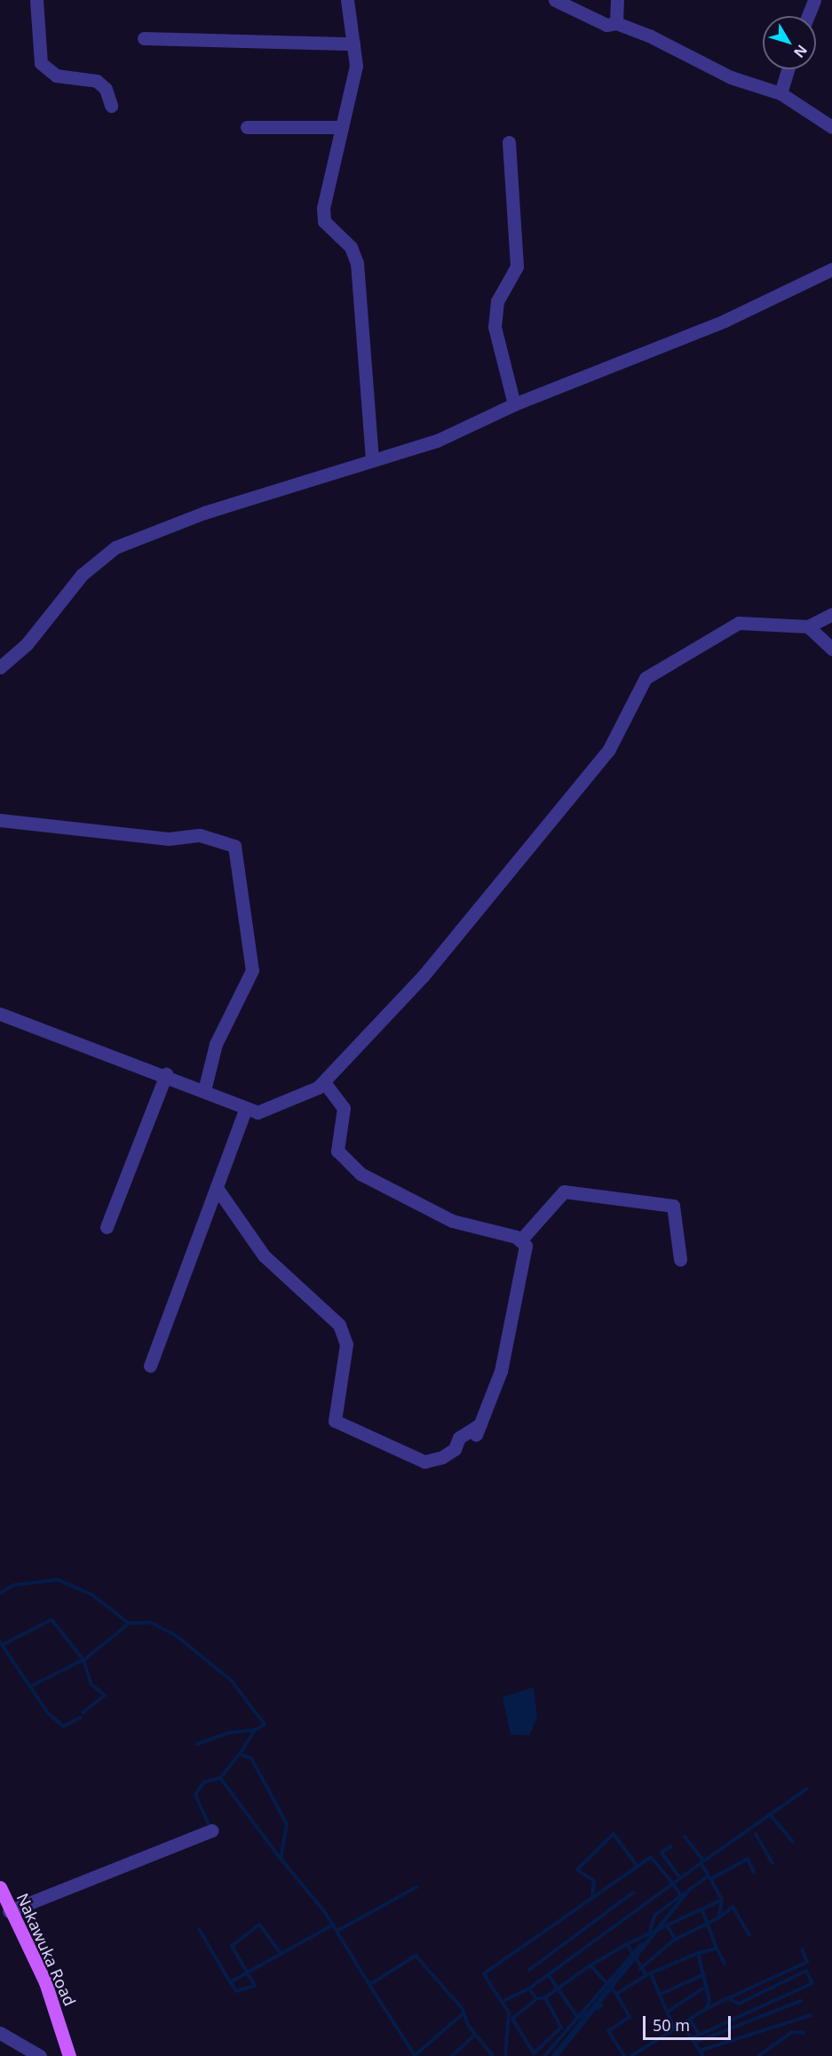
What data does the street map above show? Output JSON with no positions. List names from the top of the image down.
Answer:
{
  "streets": {
    "main road": ["Nakawuka Road"]
  },
  "scale_bar": "50 m",
  "north": "bottom right"
}
